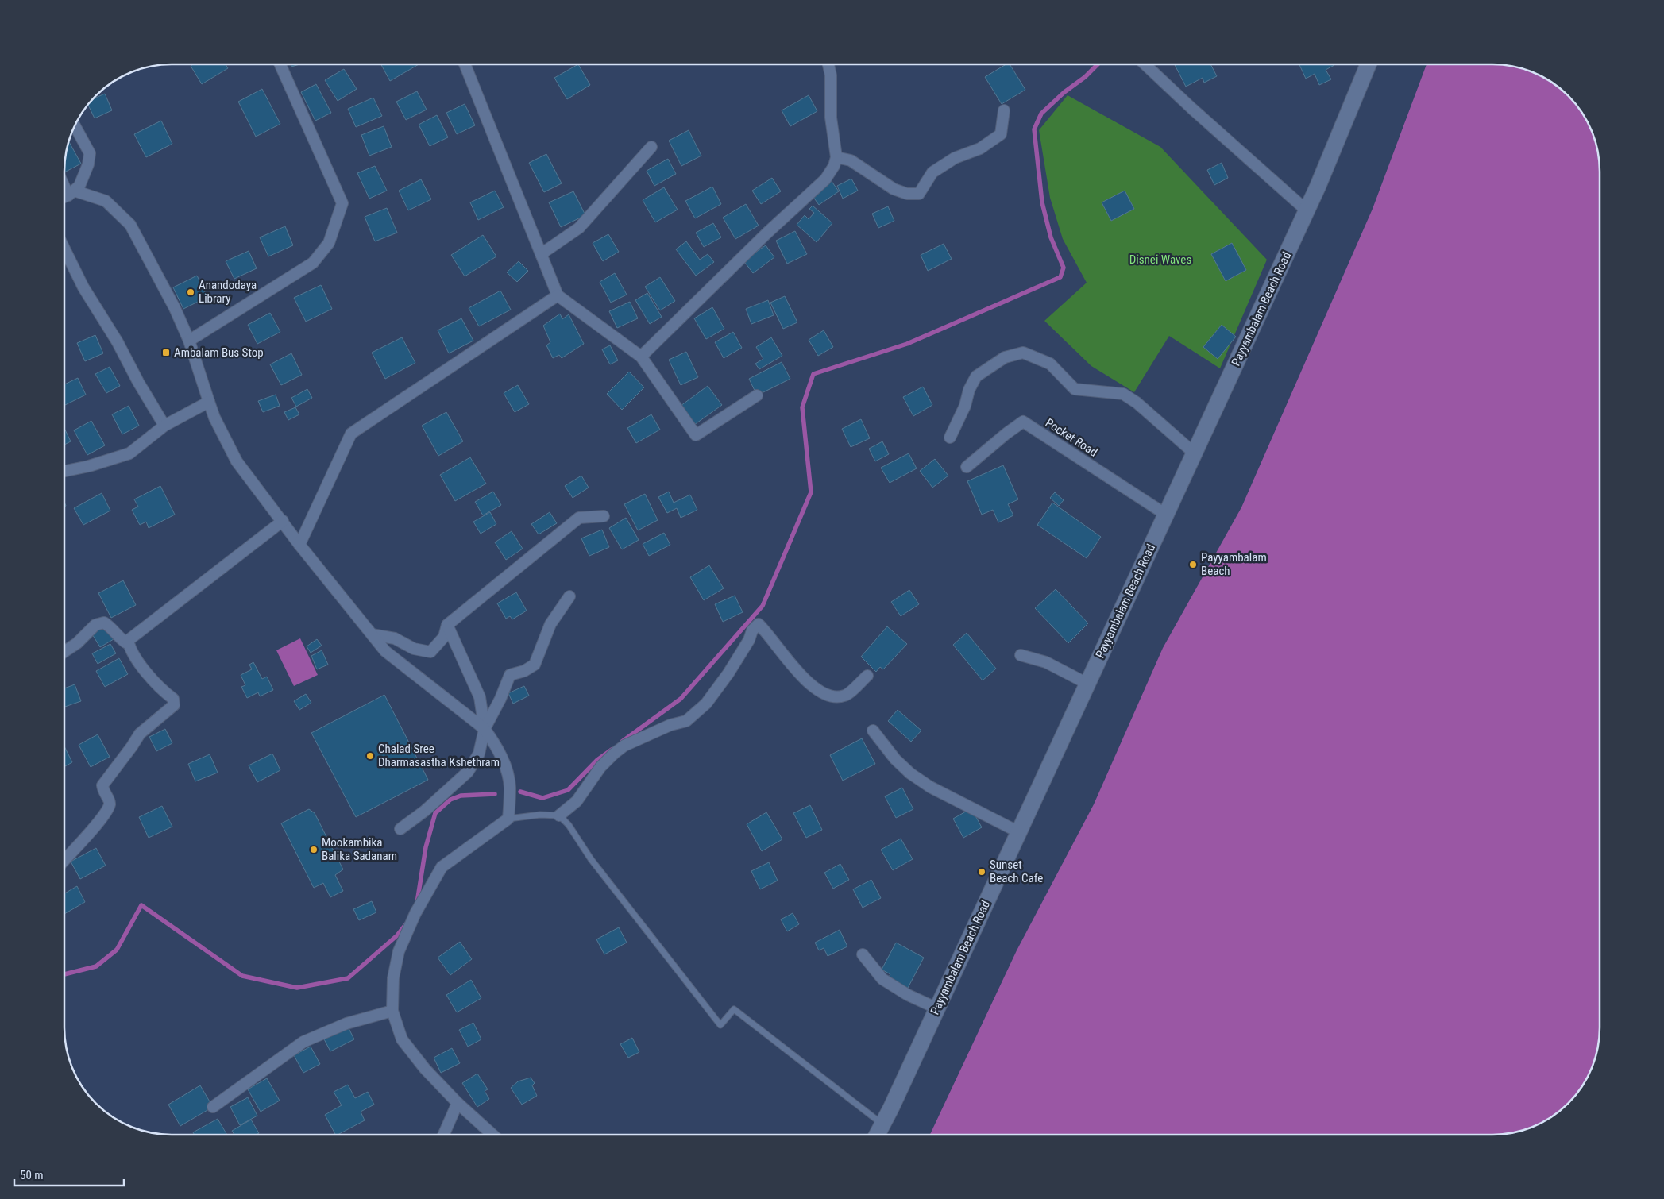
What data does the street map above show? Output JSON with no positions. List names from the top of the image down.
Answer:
{
  "streets": {
    "main road": ["Payyambalam Beach Road"],
    "street": ["Pocket Road"]
  },
  "crossings": [
    ["Payyambalam Beach Road", "Pocket Road"]
  ],
  "parks": ["Disnei Waves"],
  "places": {
    "other": [
      "Anandodaya Library",
      "Payyambalam Beach",
      "Chalad Sree Dharmasastha Kshethram",
      "Mookambika Balika Sadanam",
      "Sunset Beach Cafe"
    ],
    "transit": ["Ambalam Bus Stop"]
  },
  "scale_bar": "50 m"
}
